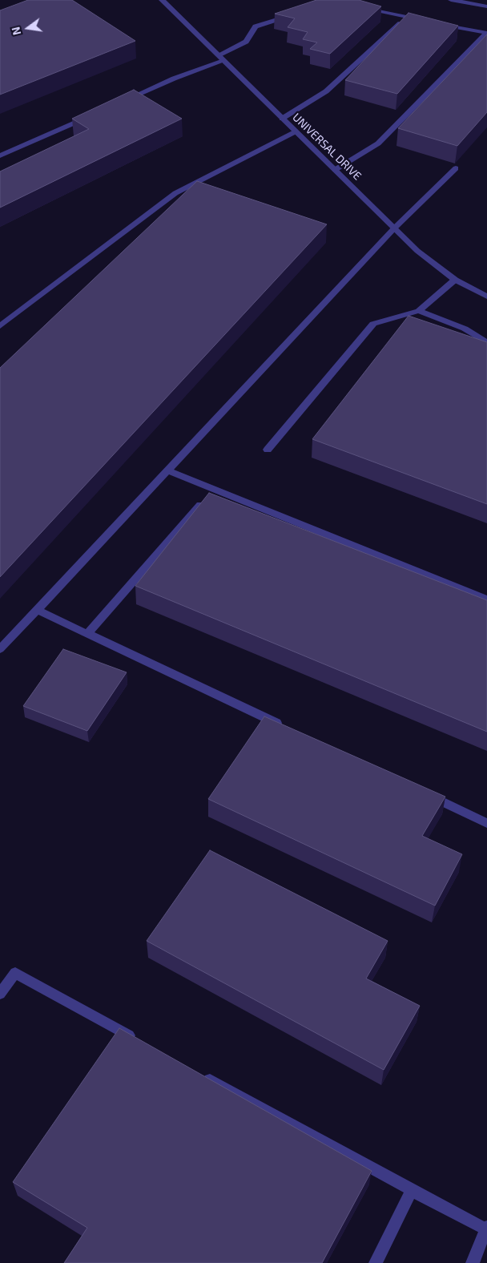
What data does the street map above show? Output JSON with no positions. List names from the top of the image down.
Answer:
{
  "streets": {
    "street": ["UNIVERSAL DRIVE"]
  },
  "north": "left"
}
